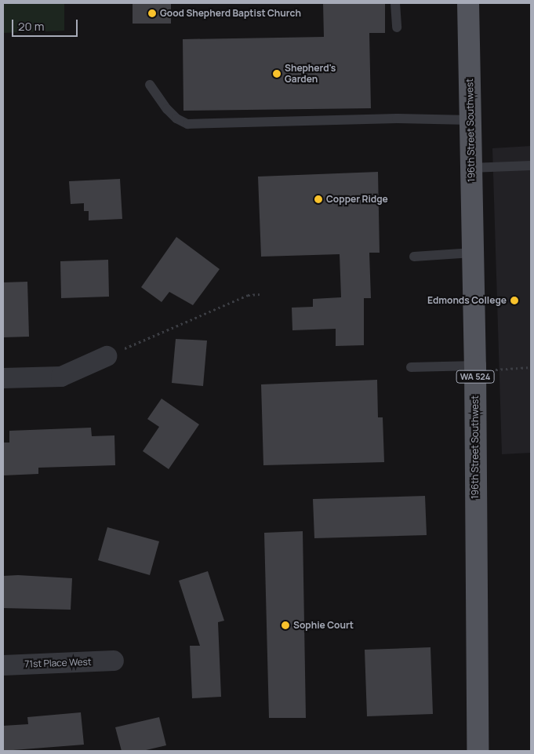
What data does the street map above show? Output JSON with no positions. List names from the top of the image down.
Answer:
{
  "streets": {
    "main road": ["196th Street Southwest", "WA 524"],
    "street": ["71st Place West"]
  },
  "places": [
    "Good Shepherd Baptist Church",
    "Shepherd's Garden",
    "Copper Ridge",
    "Edmonds College",
    "Sophie Court"
  ],
  "scale_bar": "20 m"
}
